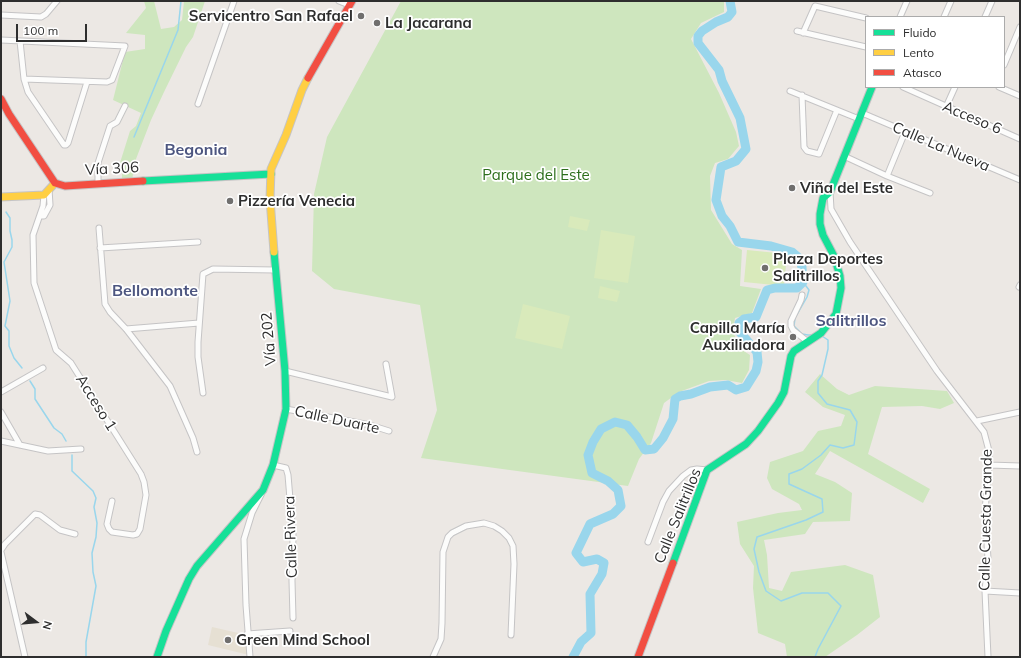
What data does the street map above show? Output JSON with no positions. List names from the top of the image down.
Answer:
{
  "streets": {
    "street": [
      "Acceso 6",
      "Calle La Nueva",
      "Vía 306",
      "Vía 202",
      "Acceso 1",
      "Calle Duarte",
      "Calle Salitrillos",
      "Calle Cuesta Grande",
      "Calle Rivera"
    ]
  },
  "crossings": [
    ["Calle La Nueva", "Calle Salitrillos"],
    ["Vía 306", "Vía 202"],
    ["Vía 202", "Calle Duarte"],
    ["Vía 202", "Calle Rivera"],
    ["Calle Salitrillos", "Calle Cuesta Grande"]
  ],
  "districts": ["Begonia", "Bellomonte", "Salitrillos"],
  "parks": ["Parque del Este"],
  "places": [
    "Servicentro San Rafael",
    "La Jacarana",
    "Viña del Este",
    "Pizzería Venecia",
    "Plaza Deportes Salitrillos",
    "Capilla María Auxiliadora",
    "Green Mind School"
  ],
  "legend": ["Fluido", "Lento", "Atasco"],
  "scale_bar": "100 m",
  "north": "right"
}
